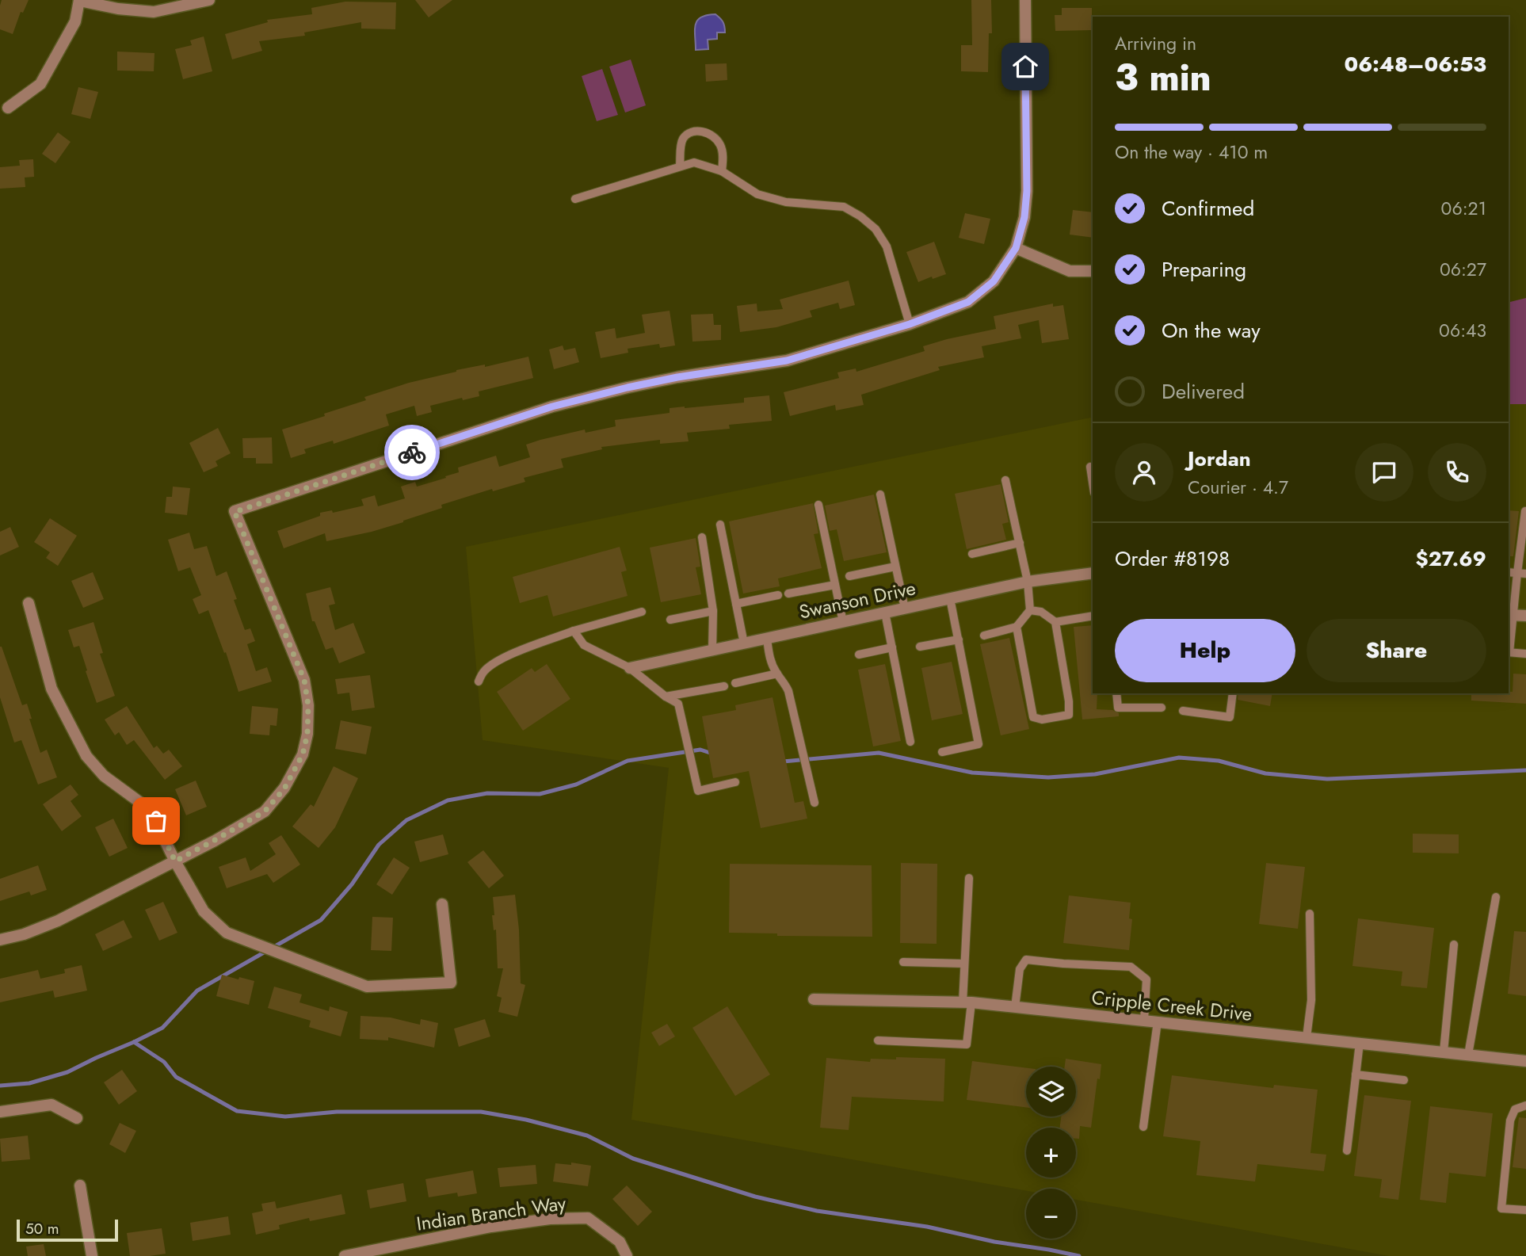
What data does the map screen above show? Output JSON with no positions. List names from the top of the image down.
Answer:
{
  "streets": {
    "street": ["Swanson Drive", "Cripple Creek Drive", "Indian Branch Way"]
  },
  "scale_bar": "50 m",
  "page": {
    "heading": ["3 min", "Arriving in", "06:48–06:53"],
    "panel": [
      "Jordan",
      "Courier · 4.7",
      "Order #8198",
      "$27.69"
    ],
    "bar": "On the way · 410 m",
    "list": [
      ["Confirmed", "06:21"],
      ["Preparing", "06:27"],
      ["On the way", "06:43"],
      "Delivered"
    ],
    "buttons": ["Help", "Share"],
    "map_buttons": ["+", "−"],
    "scale": "50 m"
  }
}
